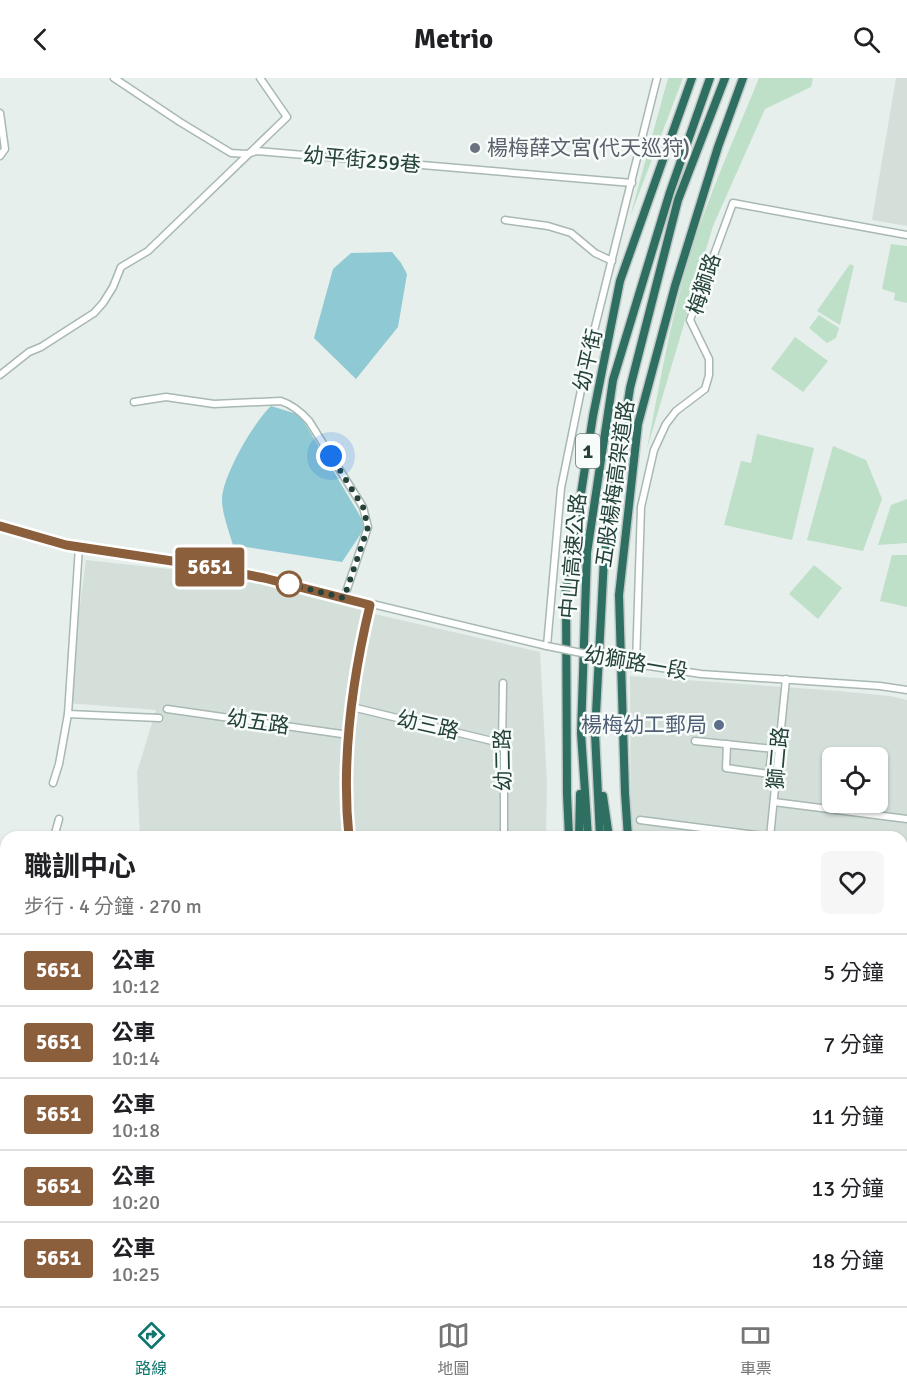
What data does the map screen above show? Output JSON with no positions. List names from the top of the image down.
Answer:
{
  "streets": {
    "highway": ["1", "五股楊梅高架道路", "中山高速公路"],
    "street": [
      "幼平街259巷",
      "梅獅路",
      "幼平街",
      "幼獅路一段",
      "幼五路",
      "幼三路",
      "獅二路",
      "幼二路"
    ]
  },
  "crossings": [
    ["幼平街259巷", "幼平街"],
    ["梅獅路", "幼獅路一段"],
    ["幼平街", "幼獅路一段"],
    ["幼獅路一段", "獅二路"],
    ["幼三路", "幼二路"]
  ],
  "places": ["楊梅薛文宮(代天巡狩)", "楊梅幼工郵局"],
  "lines": ["bus line 5651"],
  "page": {
    "header": "Metrio",
    "on_map": "5651",
    "heading": ["職訓中心", "步行 · 4 分鐘 · 270 m"],
    "list": [
      {
        "mark": "5651",
        "name": "公車",
        "note": "10:12",
        "value": "5 分鐘"
      },
      {
        "mark": "5651",
        "name": "公車",
        "note": "10:14",
        "value": "7 分鐘"
      },
      {
        "mark": "5651",
        "name": "公車",
        "note": "10:18",
        "value": "11 分鐘"
      },
      {
        "mark": "5651",
        "name": "公車",
        "note": "10:20",
        "value": "13 分鐘"
      },
      {
        "mark": "5651",
        "name": "公車",
        "note": "10:25",
        "value": "18 分鐘"
      }
    ],
    "tabs": ["路線", "地圖", "車票"]
  }
}
